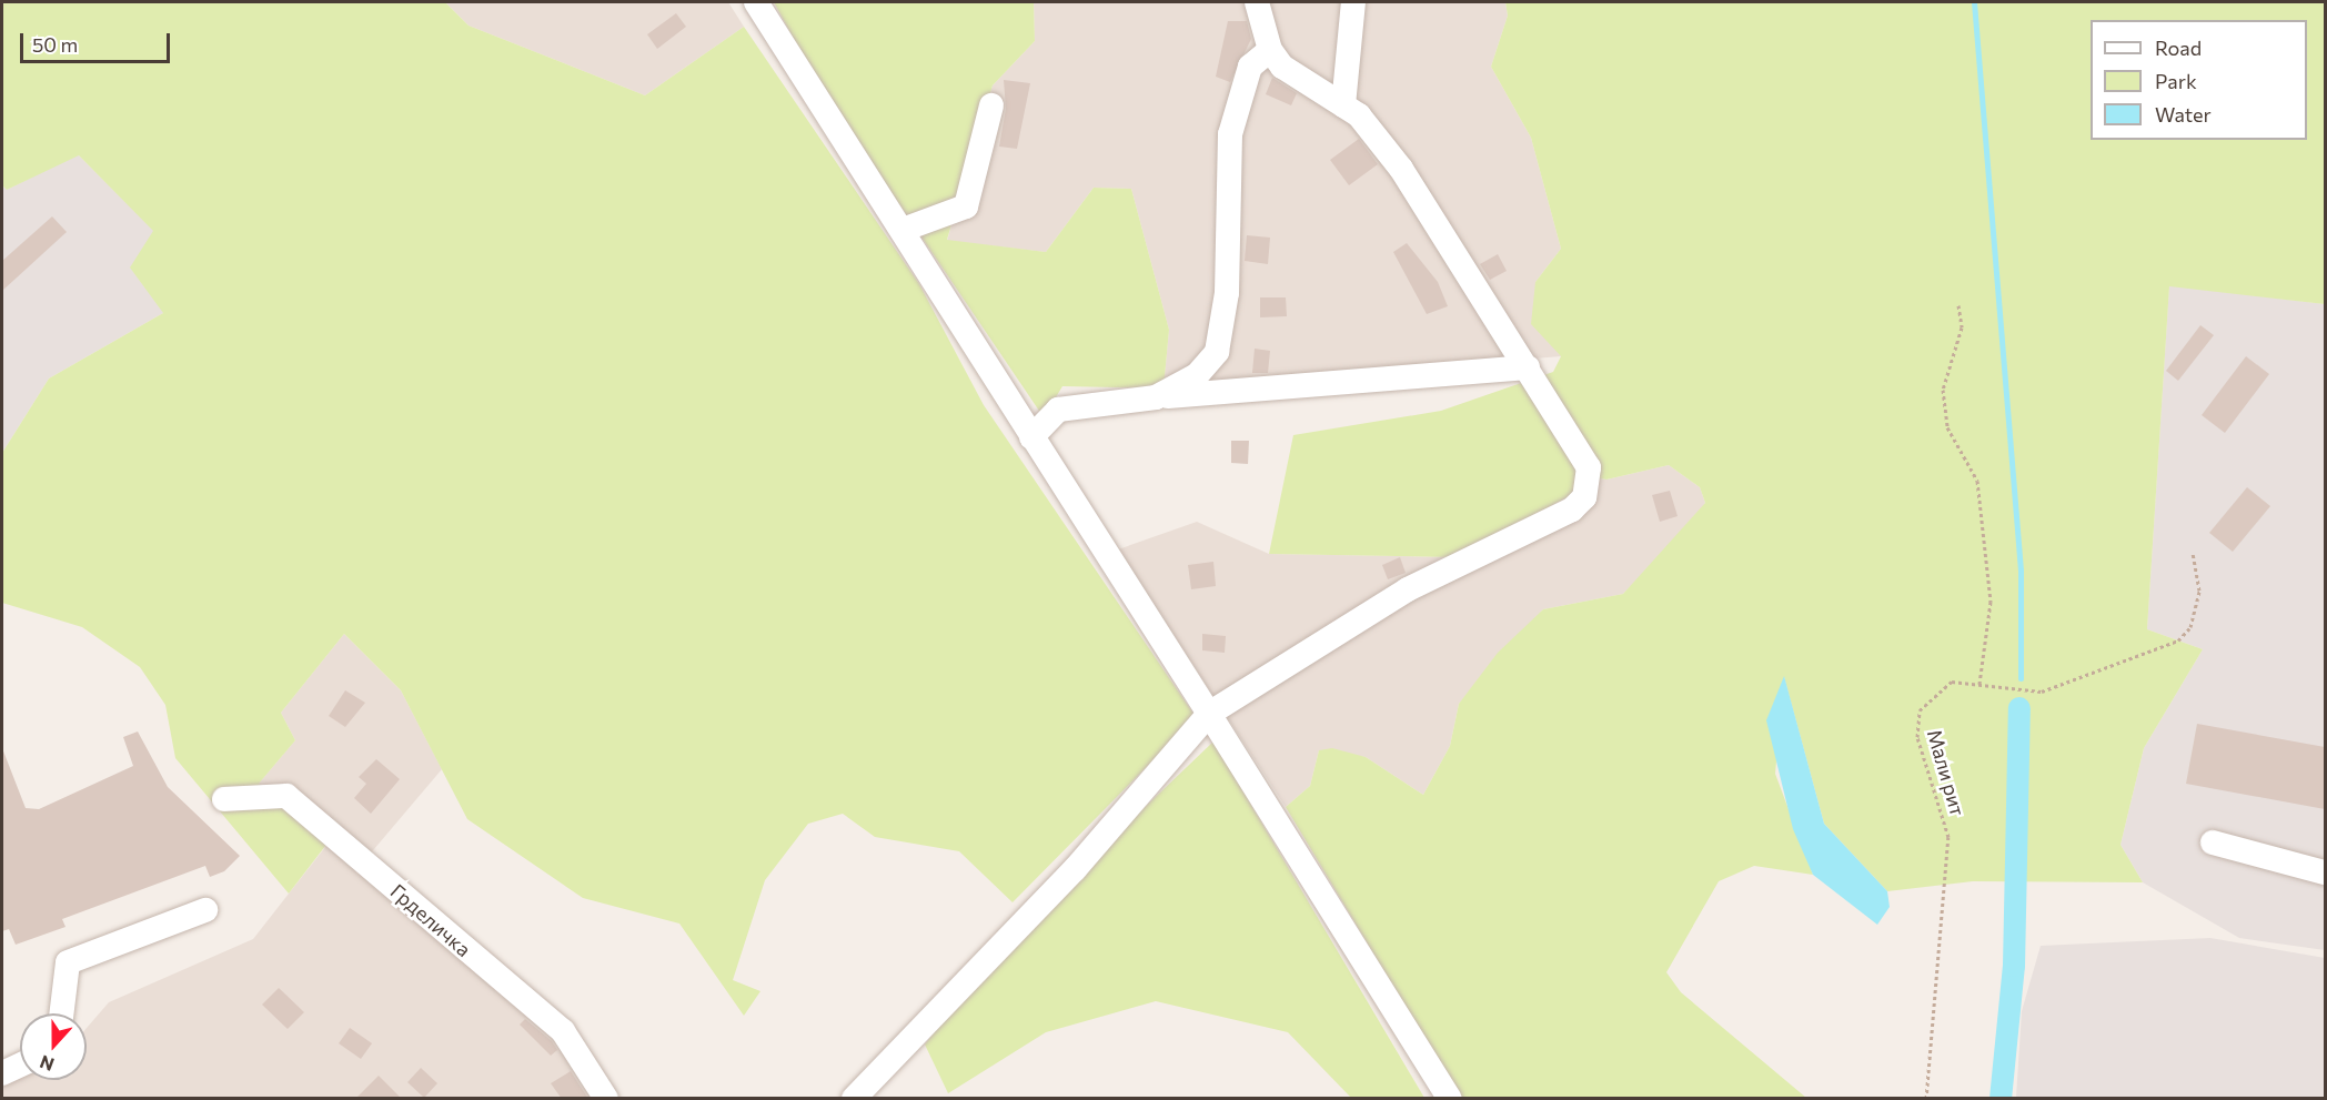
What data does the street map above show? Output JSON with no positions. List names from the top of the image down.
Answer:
{
  "streets": {
    "lane": ["Грделичка"],
    "path": ["Мали рит"]
  },
  "legend": ["Road", "Park", "Water"],
  "scale_bar": "50 m",
  "north": "bottom"
}
